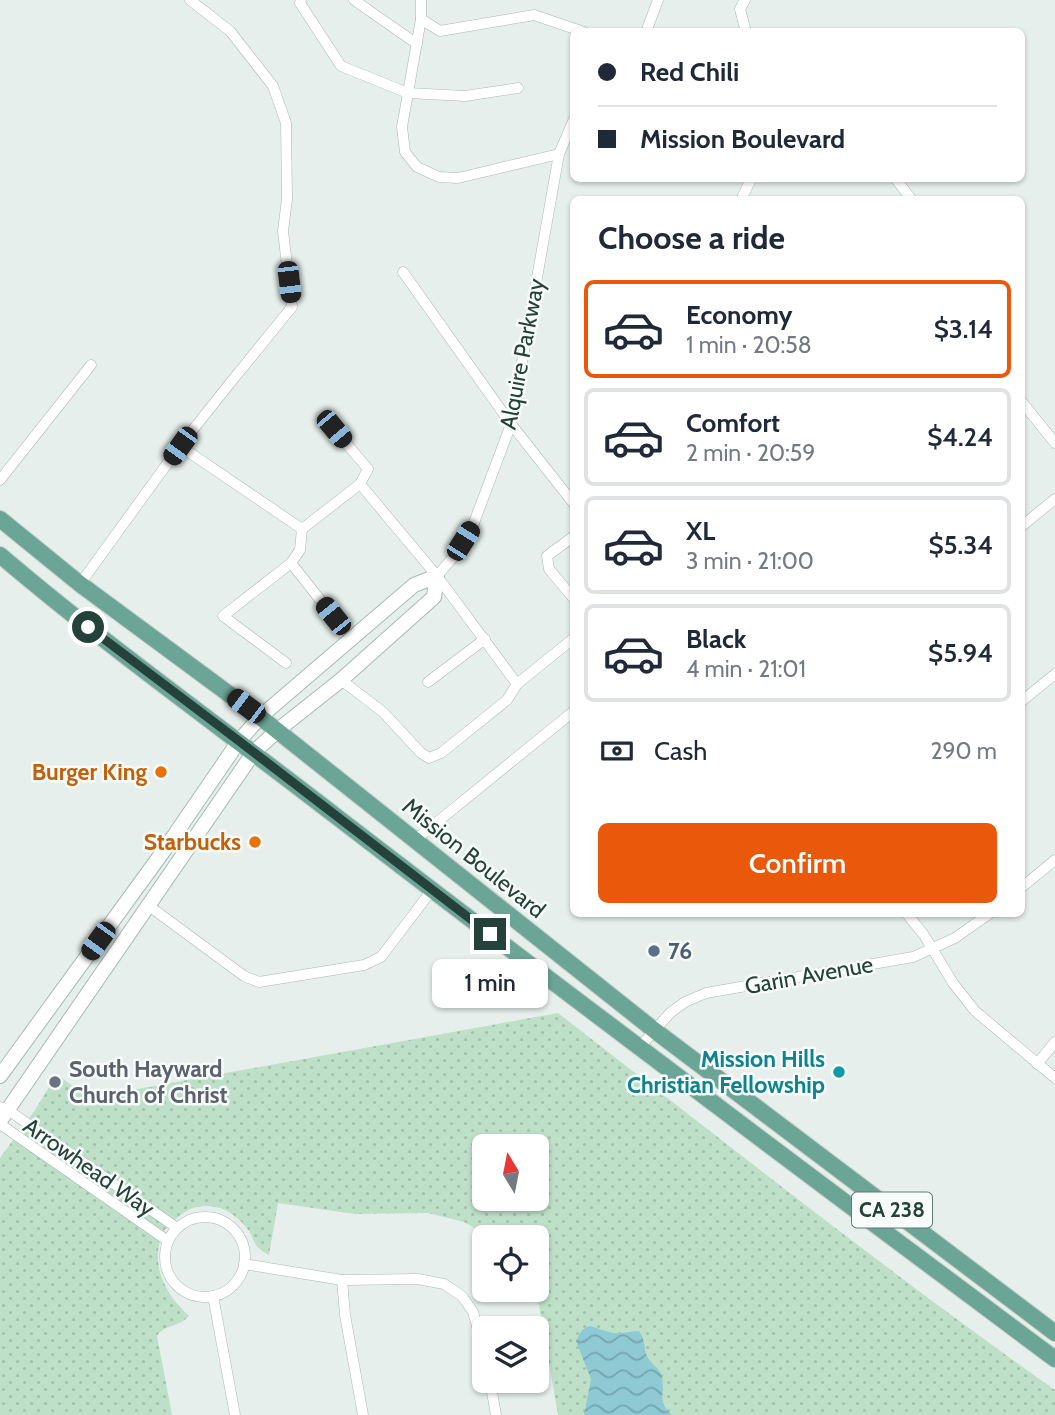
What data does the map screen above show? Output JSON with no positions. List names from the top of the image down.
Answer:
{
  "streets": {
    "main road": ["Alquire Parkway", "Mission Boulevard", "CA 238"],
    "street": ["Garin Avenue", "Arrowhead Way"]
  },
  "crossings": [
    ["Alquire Parkway", "Mission Boulevard"],
    ["Alquire Parkway", "Arrowhead Way"],
    ["Alquire Parkway", "CA 238"],
    ["Mission Boulevard", "Garin Avenue"],
    ["Garin Avenue", "CA 238"]
  ],
  "places": [
    "Burger King",
    "Starbucks",
    "76",
    "Mission Hills Christian Fellowship",
    "South Hayward Church of Christ"
  ],
  "north": "top",
  "page": {
    "banner": ["Red Chili", "Mission Boulevard"],
    "heading": "Choose a ride",
    "list": [
      {
        "name": "Economy",
        "note": "1 min · 20:58",
        "value": "$3.14"
      },
      {
        "name": "Comfort",
        "note": "2 min · 20:59",
        "value": "$4.24"
      },
      {
        "name": "XL",
        "note": "3 min · 21:00",
        "value": "$5.34"
      },
      {
        "name": "Black",
        "note": "4 min · 21:01",
        "value": "$5.94"
      }
    ],
    "pay": ["Cash", "290 m"],
    "buttons": "Confirm",
    "bubble": "1 min"
  }
}
